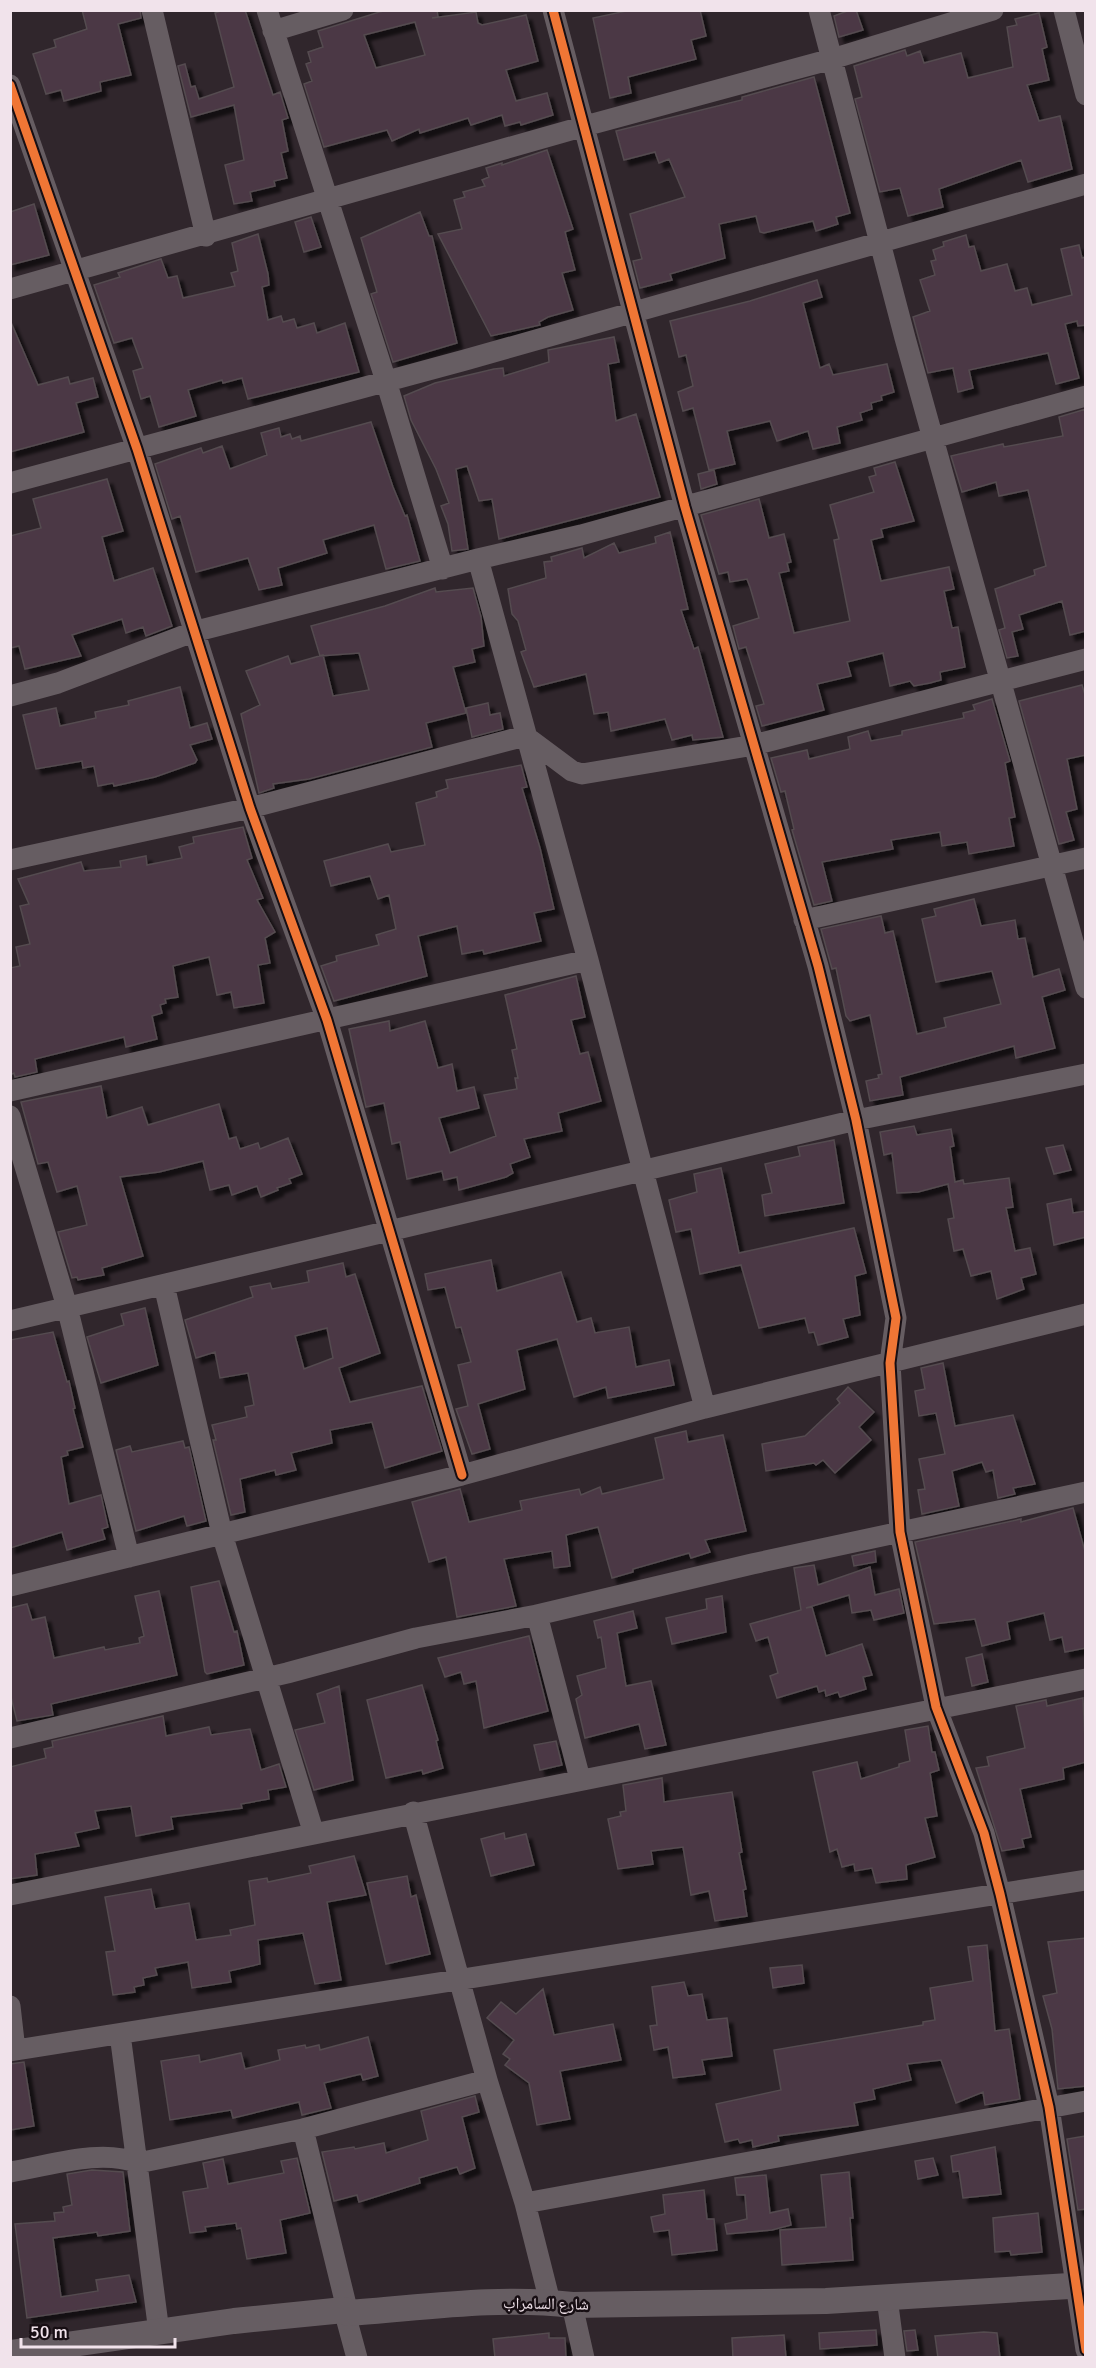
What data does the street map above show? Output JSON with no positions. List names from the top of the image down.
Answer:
{
  "streets": {
    "street": ["شارع السامراب"]
  },
  "scale_bar": "50 m"
}
